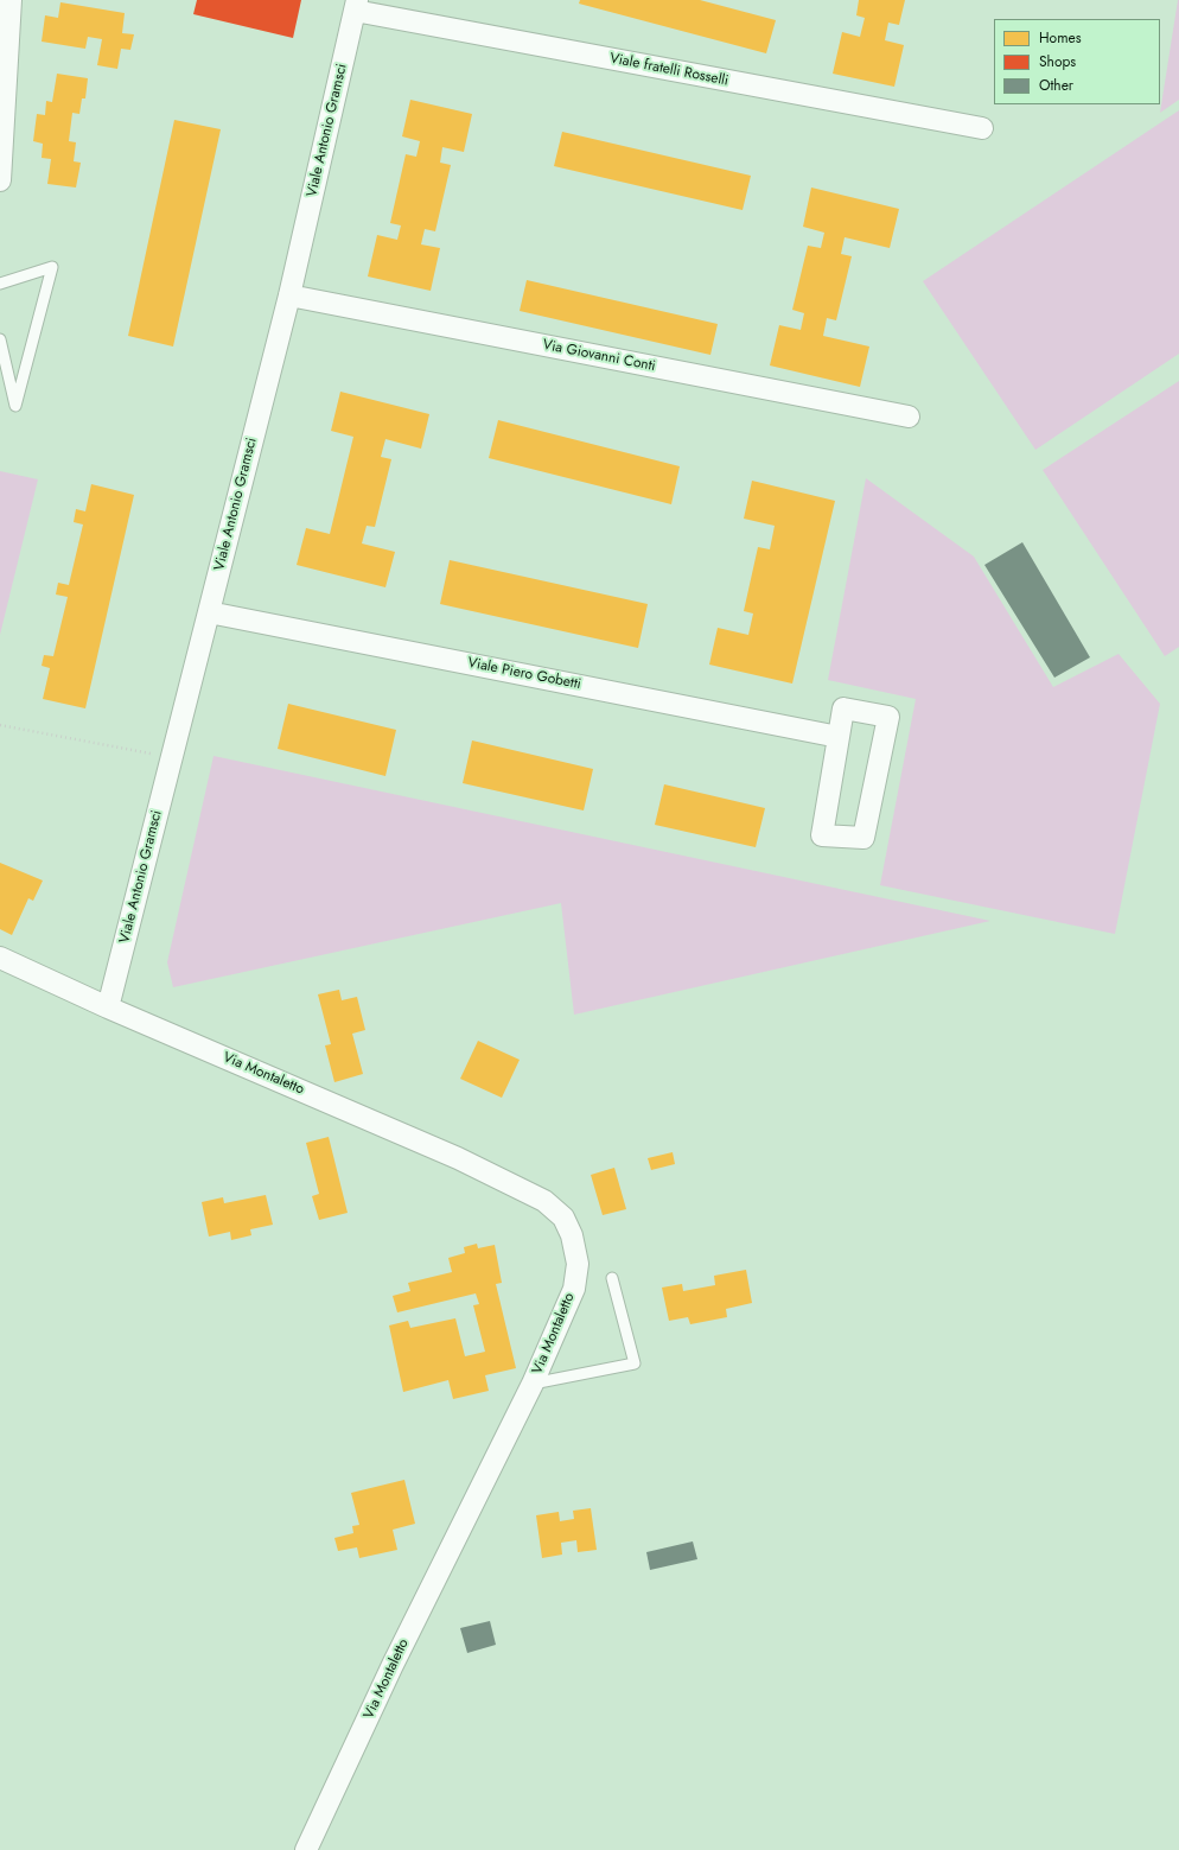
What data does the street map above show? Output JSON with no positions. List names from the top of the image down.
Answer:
{
  "streets": {
    "street": [
      "Viale fratelli Rosselli",
      "Viale Antonio Gramsci",
      "Via Giovanni Conti",
      "Viale Piero Gobetti",
      "Via Montaletto"
    ]
  },
  "crossings": [
    ["Viale fratelli Rosselli", "Viale Antonio Gramsci"],
    ["Viale Antonio Gramsci", "Via Giovanni Conti"],
    ["Viale Antonio Gramsci", "Viale Piero Gobetti"],
    ["Viale Antonio Gramsci", "Via Montaletto"]
  ],
  "legend": ["Homes", "Shops", "Other"]
}
